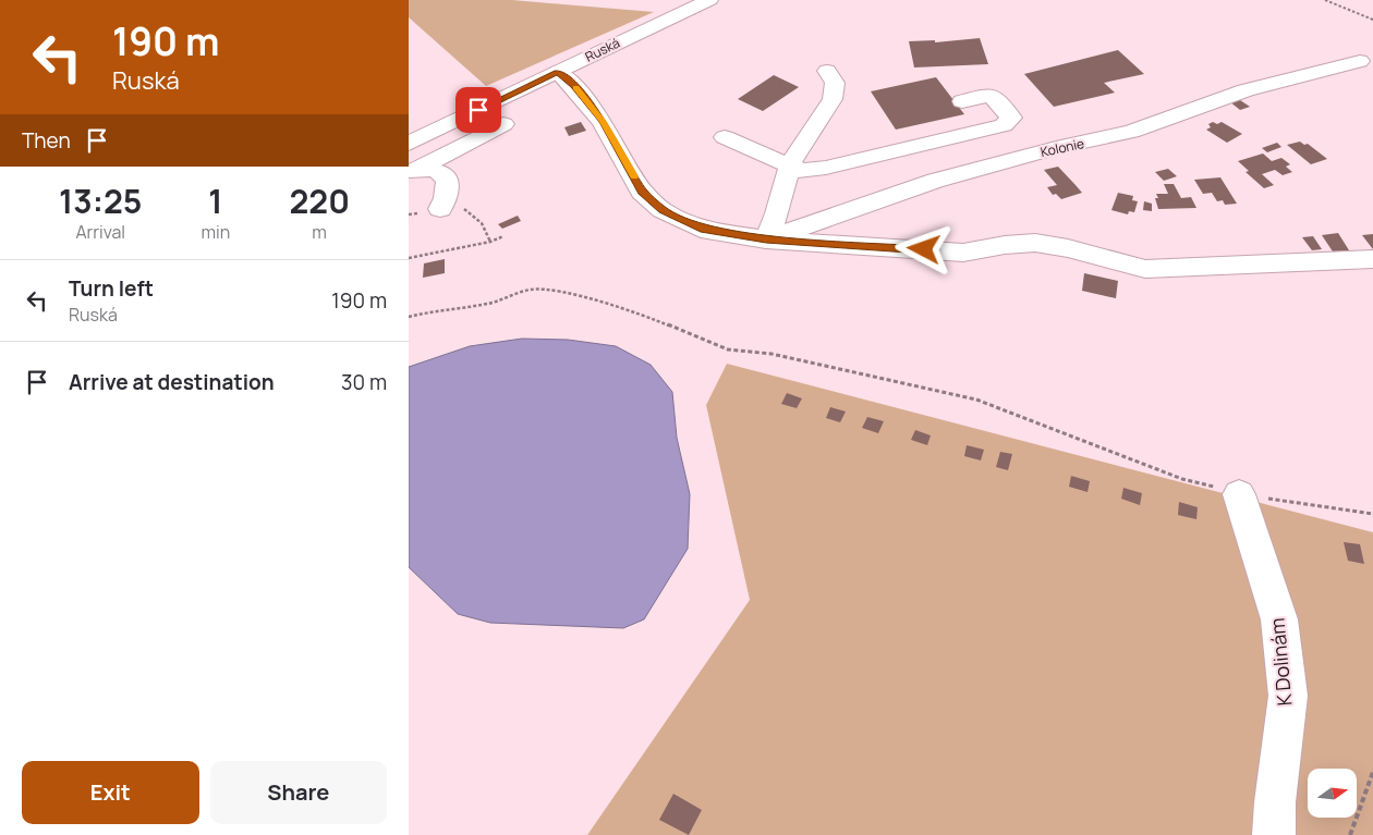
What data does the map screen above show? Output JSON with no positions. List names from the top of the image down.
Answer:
{
  "streets": {
    "street": ["Ruská", "Kolonie", "K Dolinám"]
  },
  "crossings": [
    ["Ruská", "Kolonie"]
  ],
  "north": "right",
  "page": {
    "turn": ["190 m", "Ruská"],
    "then": "Then",
    "eta": [
      "13:25",
      "Arrival",
      "1",
      "min",
      "220",
      "m"
    ],
    "list": [
      {
        "name": "Turn left",
        "note": "Ruská",
        "value": "190 m"
      },
      {
        "name": "Arrive at destination",
        "value": "30 m"
      }
    ],
    "buttons": ["Exit", "Share"]
  }
}
